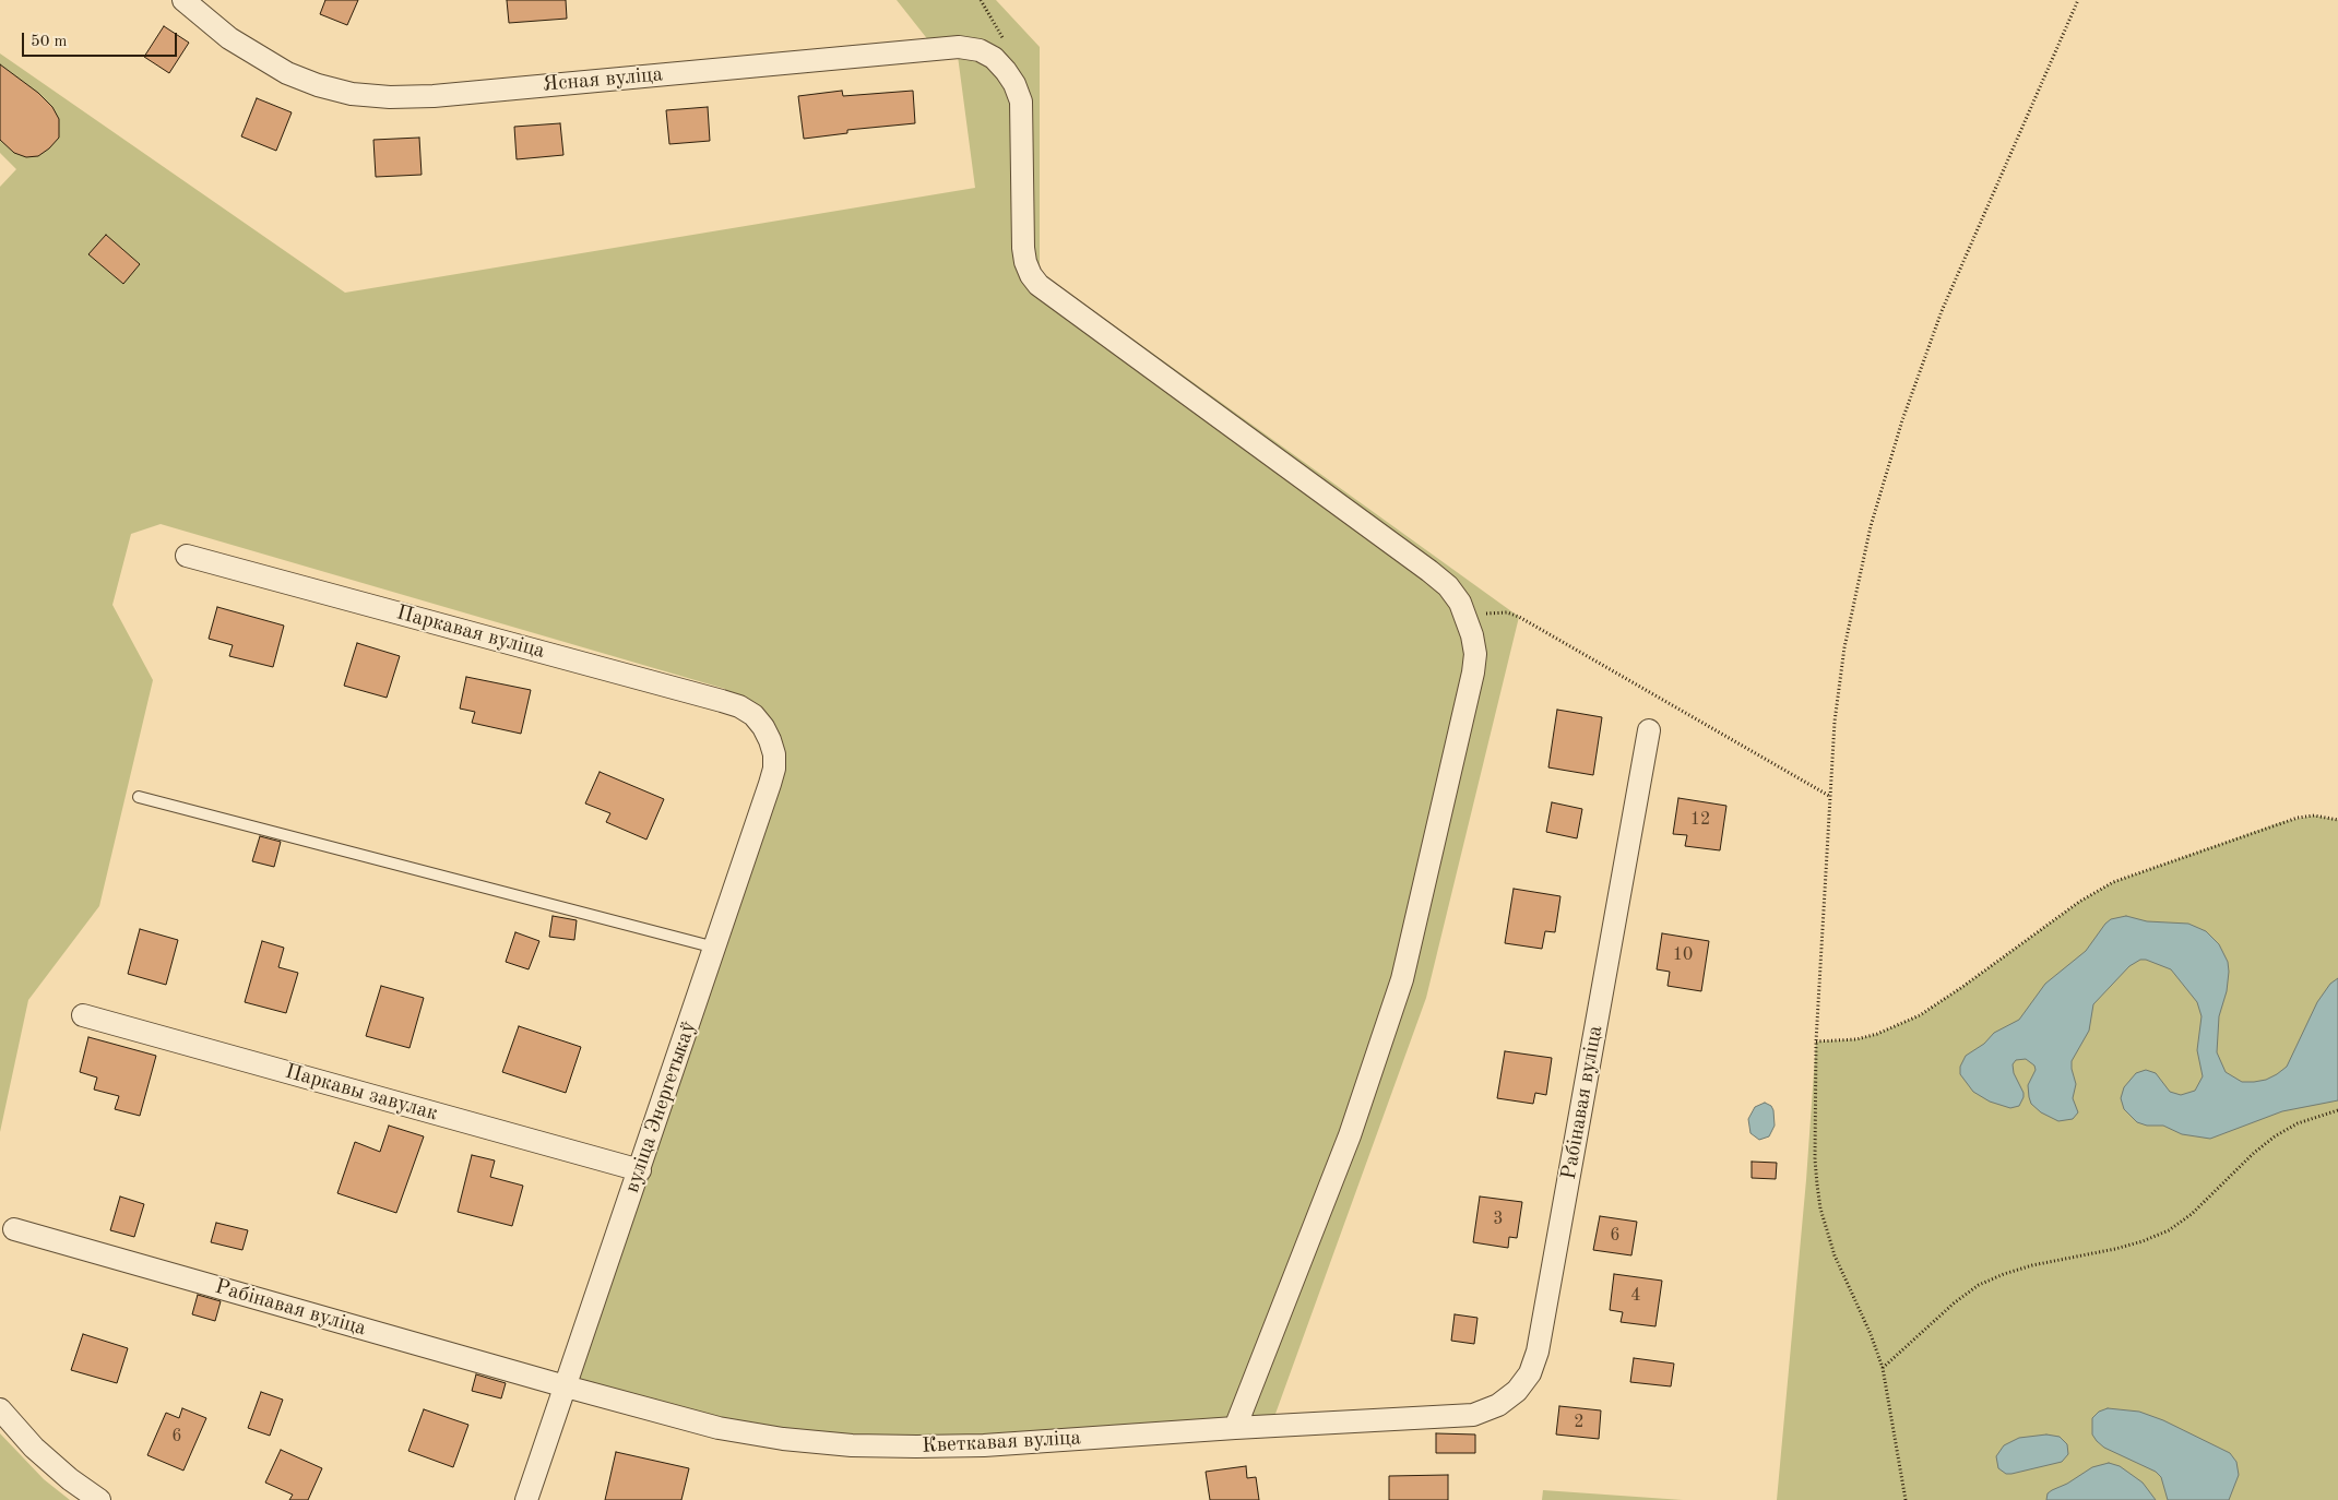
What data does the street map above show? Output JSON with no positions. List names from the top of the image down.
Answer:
{
  "streets": {
    "street": [
      "Ясная вуліца",
      "Паркавая вуліца",
      "Паркавы завулак",
      "Рабінавая вуліца",
      "вуліца Энергетыкаў",
      "Кветкавая вуліца"
    ]
  },
  "crossings": [
    ["Паркавая вуліца", "вуліца Энергетыкаў"],
    ["Паркавы завулак", "вуліца Энергетыкаў"],
    ["Рабінавая вуліца", "вуліца Энергетыкаў"],
    ["Рабінавая вуліца", "Кветкавая вуліца"],
    ["вуліца Энергетыкаў", "Кветкавая вуліца"]
  ],
  "house_numbers": [
    "12",
    "10",
    "3",
    "6",
    "4",
    "2",
    "6"
  ],
  "scale_bar": "50 m"
}
